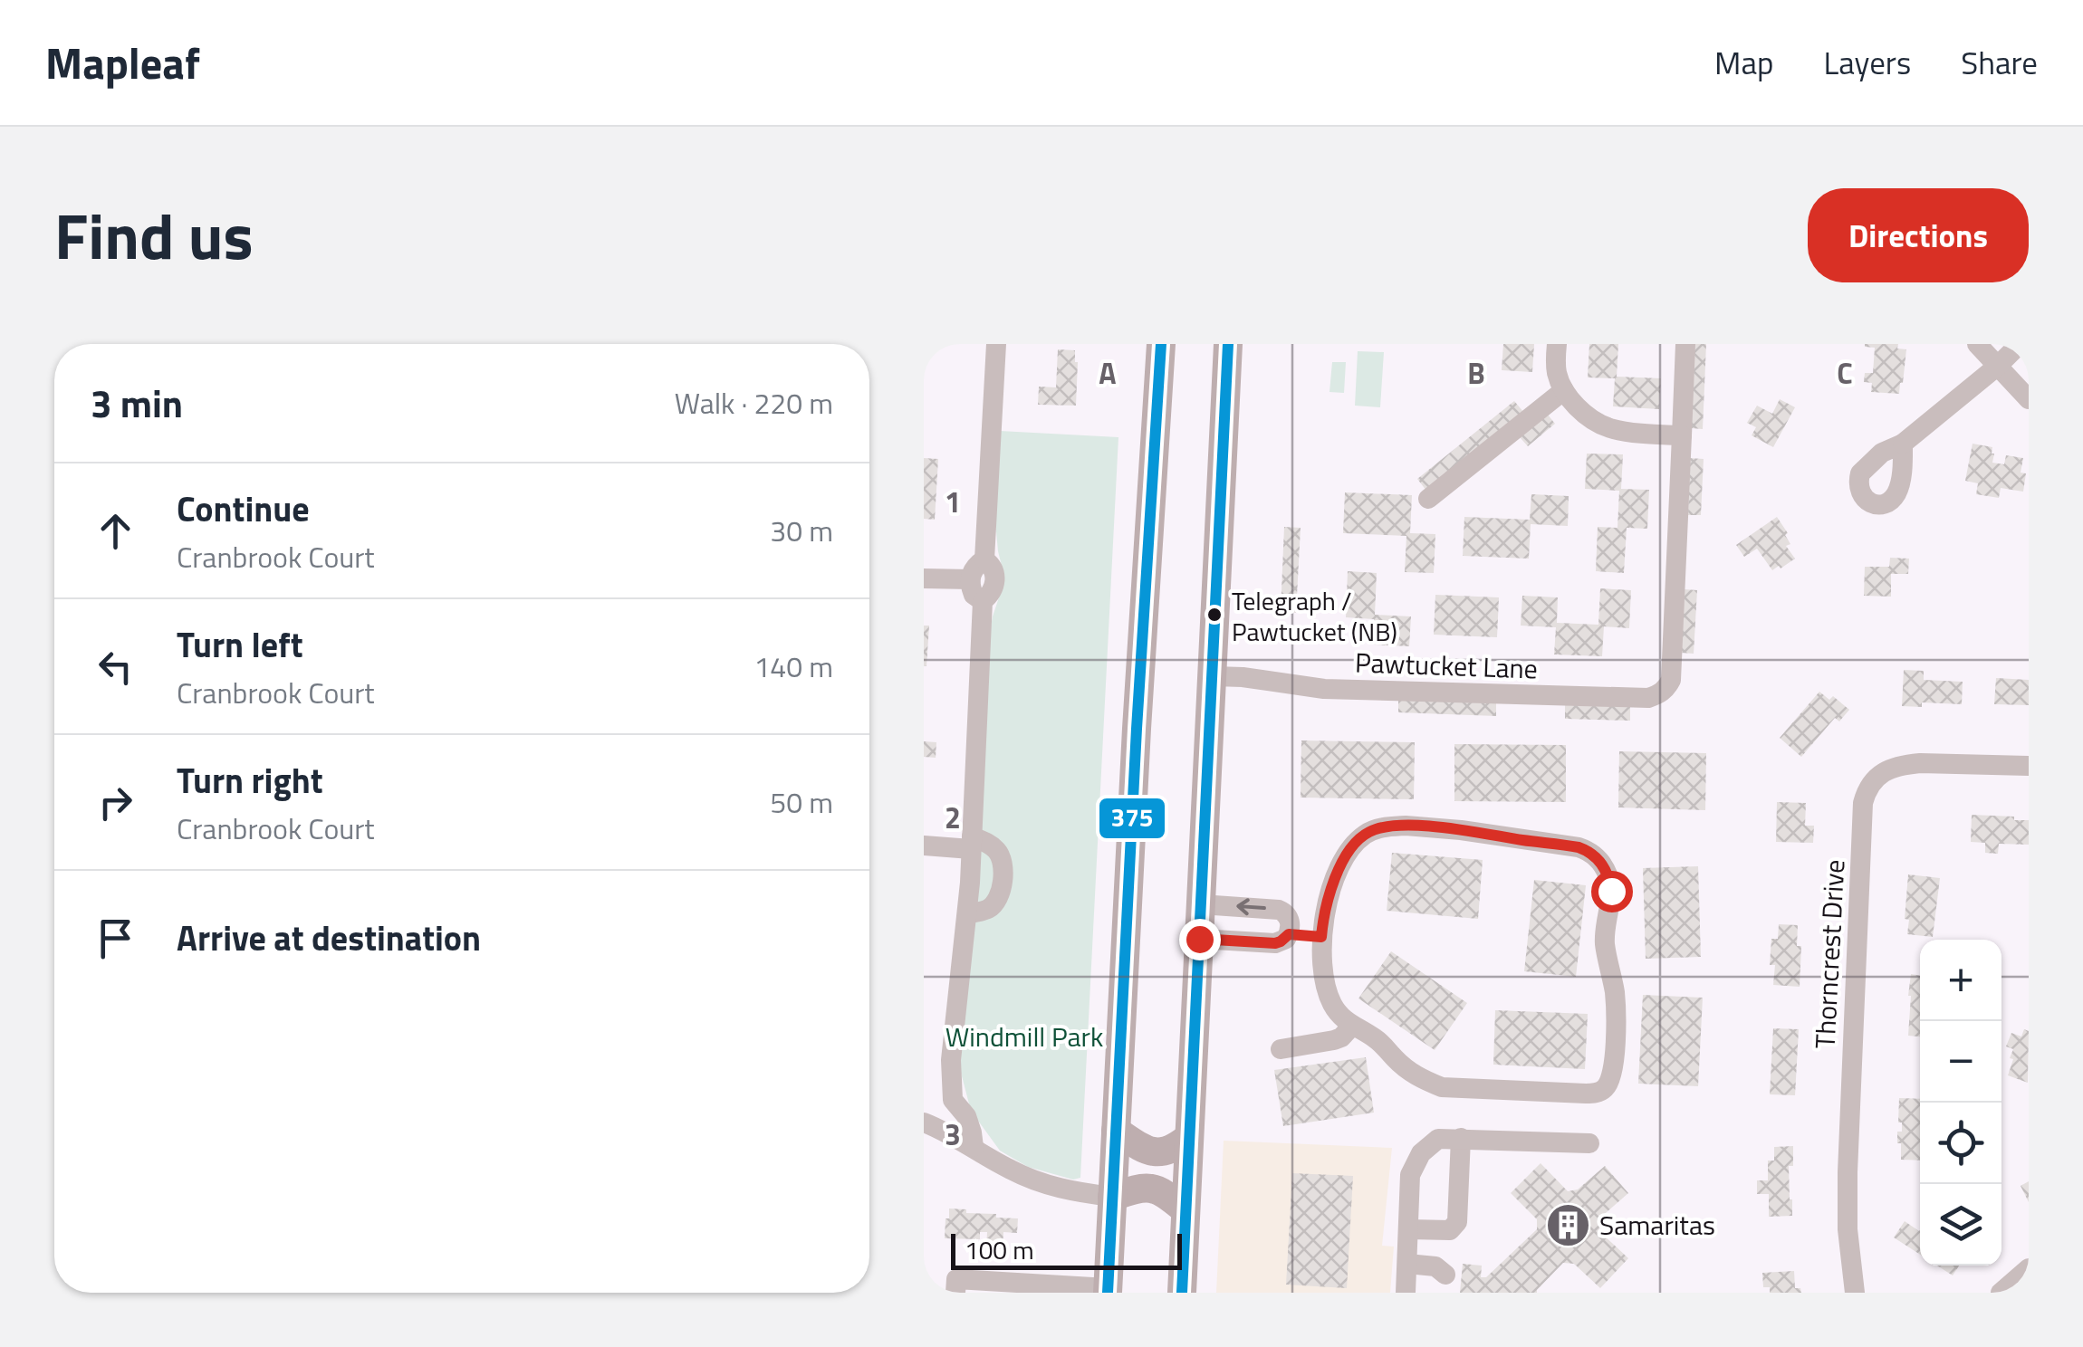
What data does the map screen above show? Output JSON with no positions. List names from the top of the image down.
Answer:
{
  "streets": {
    "street": ["Pawtucket Lane", "Thorncrest Drive"]
  },
  "parks": ["Windmill Park"],
  "places": {
    "other": ["Telegraph / Pawtucket (NB)"],
    "building": ["Samaritas"]
  },
  "lines": ["transit line 375"],
  "scale_bar": "100 m",
  "page": {
    "header": "Mapleaf",
    "nav": ["Map", "Layers", "Share"],
    "title": "Find us",
    "buttons": "Directions",
    "heading": ["3 min", "Walk · 220 m"],
    "list": [
      ["Continue", "Cranbrook Court", "30 m"],
      ["Turn left", "Cranbrook Court", "140 m"],
      ["Turn right", "Cranbrook Court", "50 m"],
      "Arrive at destination"
    ],
    "map_buttons": ["+", "−"],
    "scale": "100 m"
  },
  "grid": {
    "columns": ["A", "B", "C"],
    "rows": ["1", "2", "3"]
  }
}
